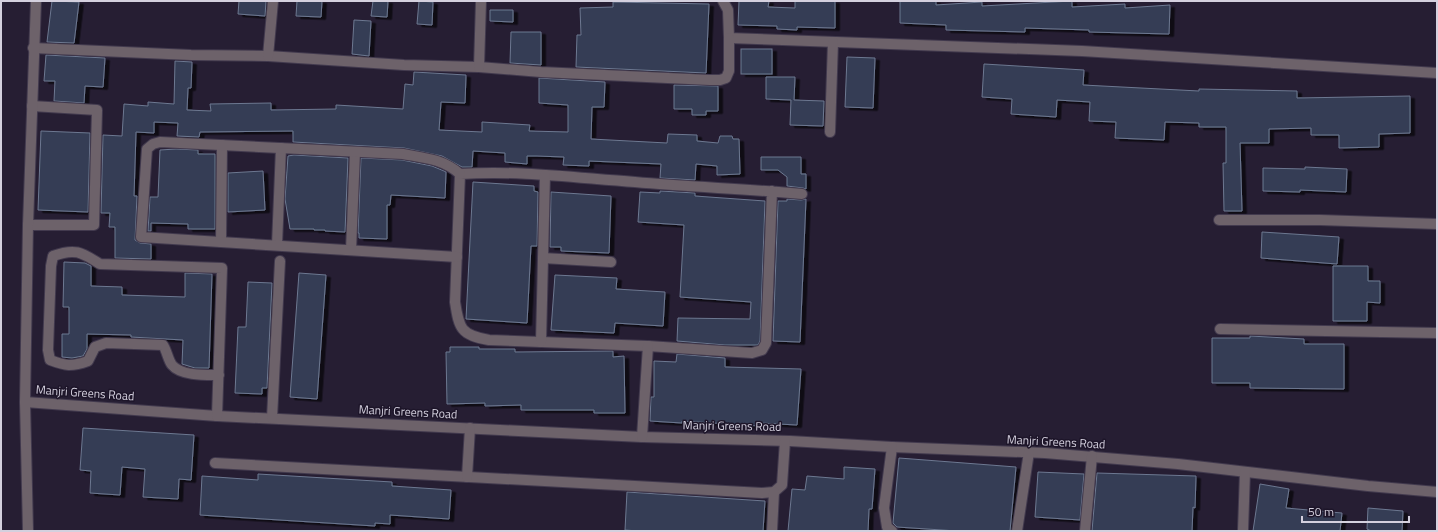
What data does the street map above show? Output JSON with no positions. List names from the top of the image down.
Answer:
{
  "streets": {
    "street": ["Manjri Greens Road"]
  },
  "scale_bar": "50 m"
}
